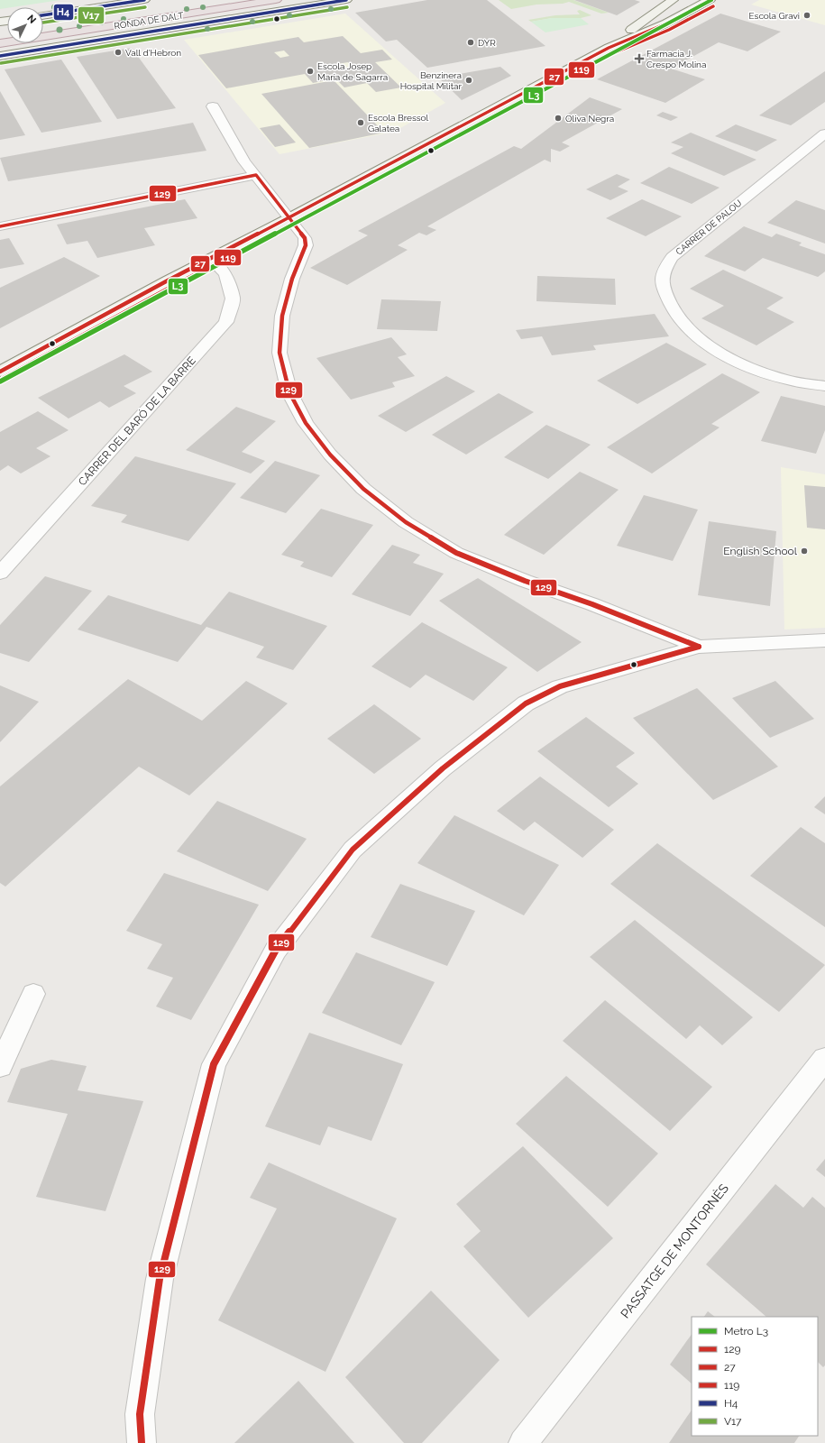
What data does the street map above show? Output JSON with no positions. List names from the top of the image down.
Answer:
{
  "streets": {
    "highway": ["RONDA DE DALT"],
    "street": ["CARRER DE PALOU", "CARRER DEL BARÓ DE LA BARRE", "PASSATGE DE MONTORNÈS"]
  },
  "places": {
    "other": [
      "Escola Gravi",
      "DYR",
      "Vall d'Hebron",
      "Escola Josep Maria de Sagarra",
      "Benzinera Hospital Militar",
      "Oliva Negra",
      "Escola Bressol Galatea",
      "English School"
    ],
    "health": ["Farmacia J. Crespo Molina"]
  },
  "lines": [
    "metro line L3",
    "transit line 27",
    "transit line H4",
    "transit line 119",
    "transit line V17",
    "transit line 129"
  ],
  "legend": [
    "Metro L3",
    "129",
    "27",
    "119",
    "H4",
    "V17"
  ],
  "north": "top right"
}
